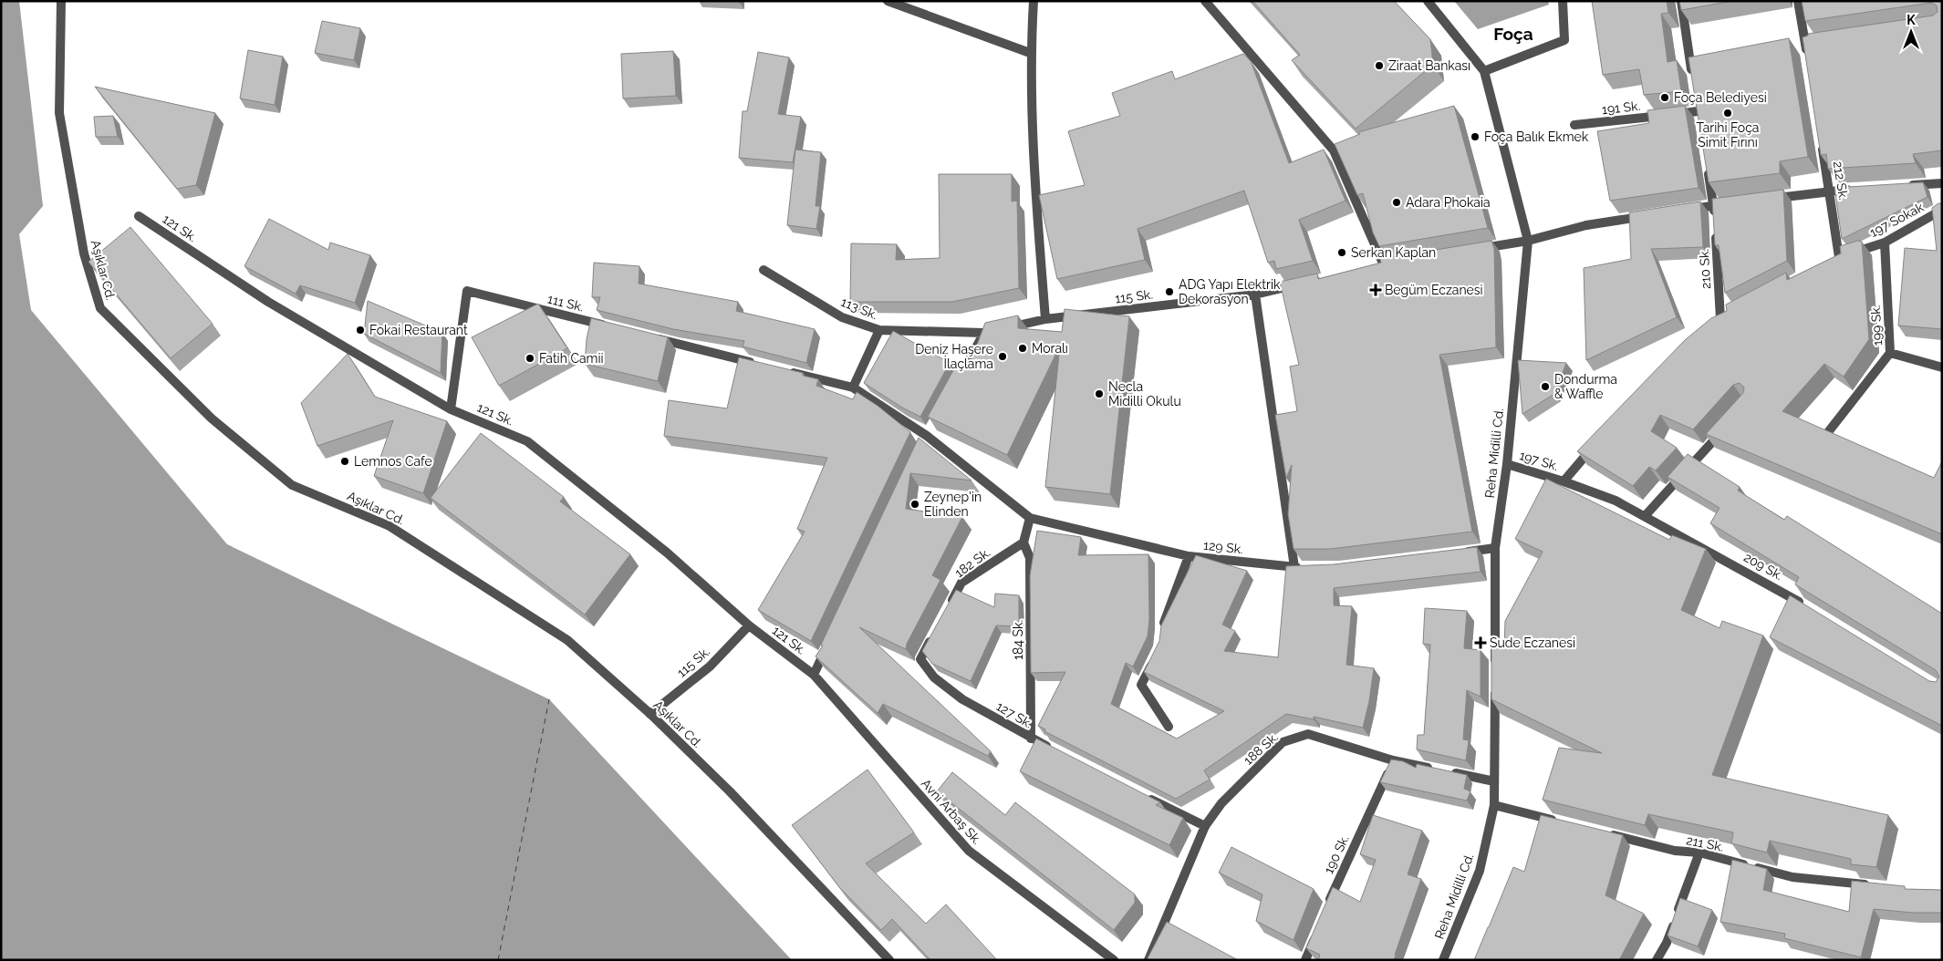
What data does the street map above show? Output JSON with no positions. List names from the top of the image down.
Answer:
{
  "streets": {
    "street": [
      "191 Sk.",
      "212 Sk.",
      "197 Sokak",
      "121 Sk.",
      "210 Sk.",
      "Aşıklar Cd.",
      "115 Sk.",
      "111 Sk.",
      "113 Sk.",
      "199 Sk.",
      "Reha Midilli Cd.",
      "197 Sk.",
      "129 Sk.",
      "182 Sk.",
      "209 Sk.",
      "184 Sk.",
      "127 Sk.",
      "188 Sk.",
      "Avni Arbaş Sk.",
      "211 Sk.",
      "190 Sk."
    ]
  },
  "crossings": [
    ["212 Sk.", "197 Sokak"],
    ["197 Sokak", "199 Sk."],
    ["121 Sk.", "115 Sk."],
    ["121 Sk.", "111 Sk."],
    ["121 Sk.", "Avni Arbaş Sk."],
    ["Aşıklar Cd.", "115 Sk."],
    ["115 Sk.", "113 Sk."],
    ["115 Sk.", "129 Sk."],
    ["Reha Midilli Cd.", "197 Sk."],
    ["Reha Midilli Cd.", "188 Sk."],
    ["197 Sk.", "209 Sk."],
    ["182 Sk.", "184 Sk."],
    ["184 Sk.", "127 Sk."],
    ["188 Sk.", "190 Sk."]
  ],
  "districts": ["Foça"],
  "places": {
    "other": [
      "Ziraat Bankası",
      "Foça Belediyesi",
      "Tarihi Foça Simit Fırını",
      "Foça Balık Ekmek",
      "Adara Phokaia",
      "Serkan Kaplan",
      "ADG Yapı Elektrik Dekorasyon",
      "Fokai Restaurant",
      "Moralı",
      "Deniz Haşere İlaçlama",
      "Fatih Camii",
      "Dondurma & Waffle",
      "Necla Midilli Okulu",
      "Lemnos Cafe",
      "Zeynep'in Elinden"
    ],
    "health": ["Begüm Eczanesi", "Sude Eczanesi"]
  },
  "north": "top"
}
